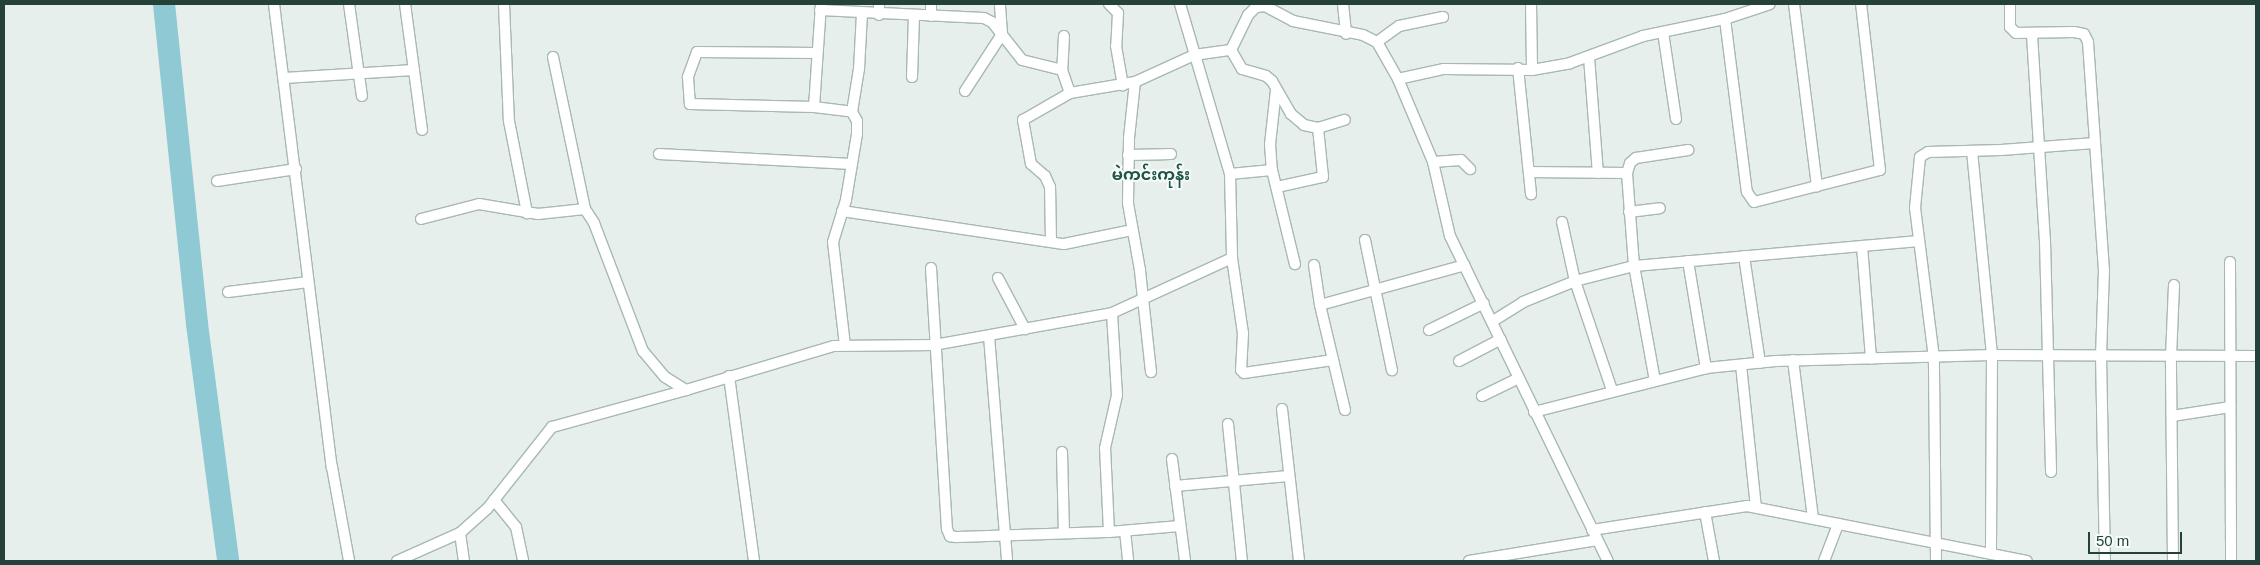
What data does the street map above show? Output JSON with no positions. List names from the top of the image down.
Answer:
{
  "districts": ["မဲကင်းကုန်း"],
  "scale_bar": "50 m"
}
